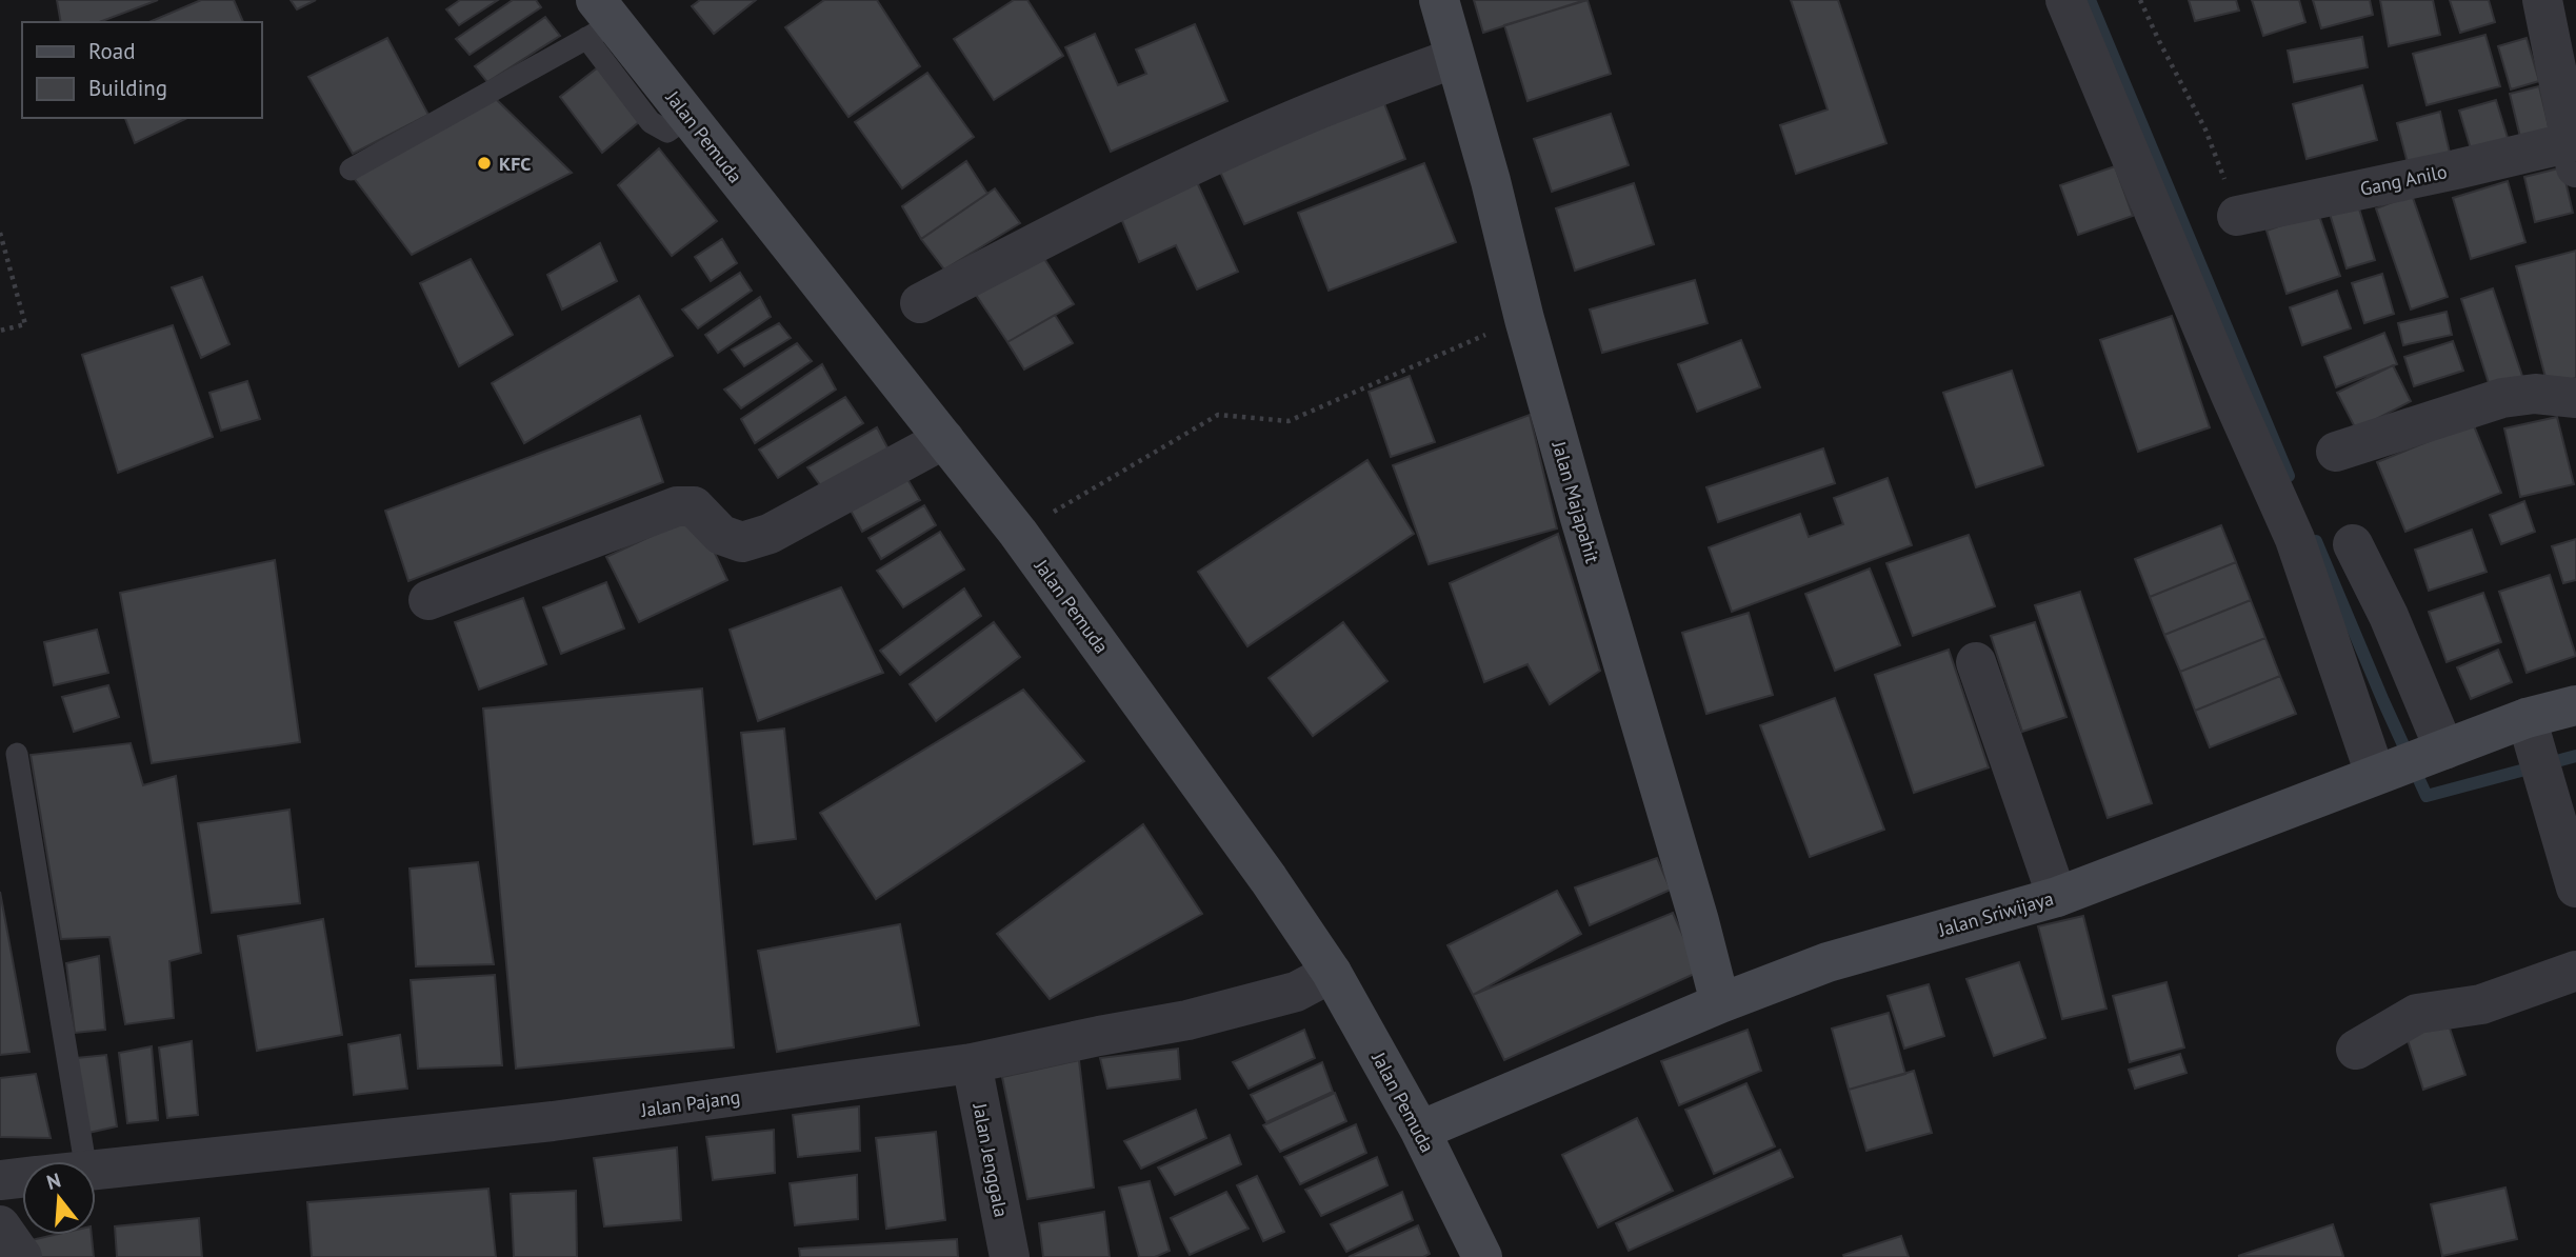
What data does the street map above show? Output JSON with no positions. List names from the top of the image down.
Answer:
{
  "streets": {
    "main road": ["Jalan Pemuda", "Jalan Majapahit", "Jalan Sriwijaya"],
    "street": ["Gang Anilo", "Jalan Pajang", "Jalan Jenggala"]
  },
  "crossings": [
    ["Jalan Pemuda", "Jalan Sriwijaya"],
    ["Jalan Pemuda", "Jalan Pajang"],
    ["Jalan Majapahit", "Jalan Sriwijaya"],
    ["Jalan Pajang", "Jalan Jenggala"]
  ],
  "places": ["KFC"],
  "legend": ["Road", "Building"],
  "north": "top"
}
